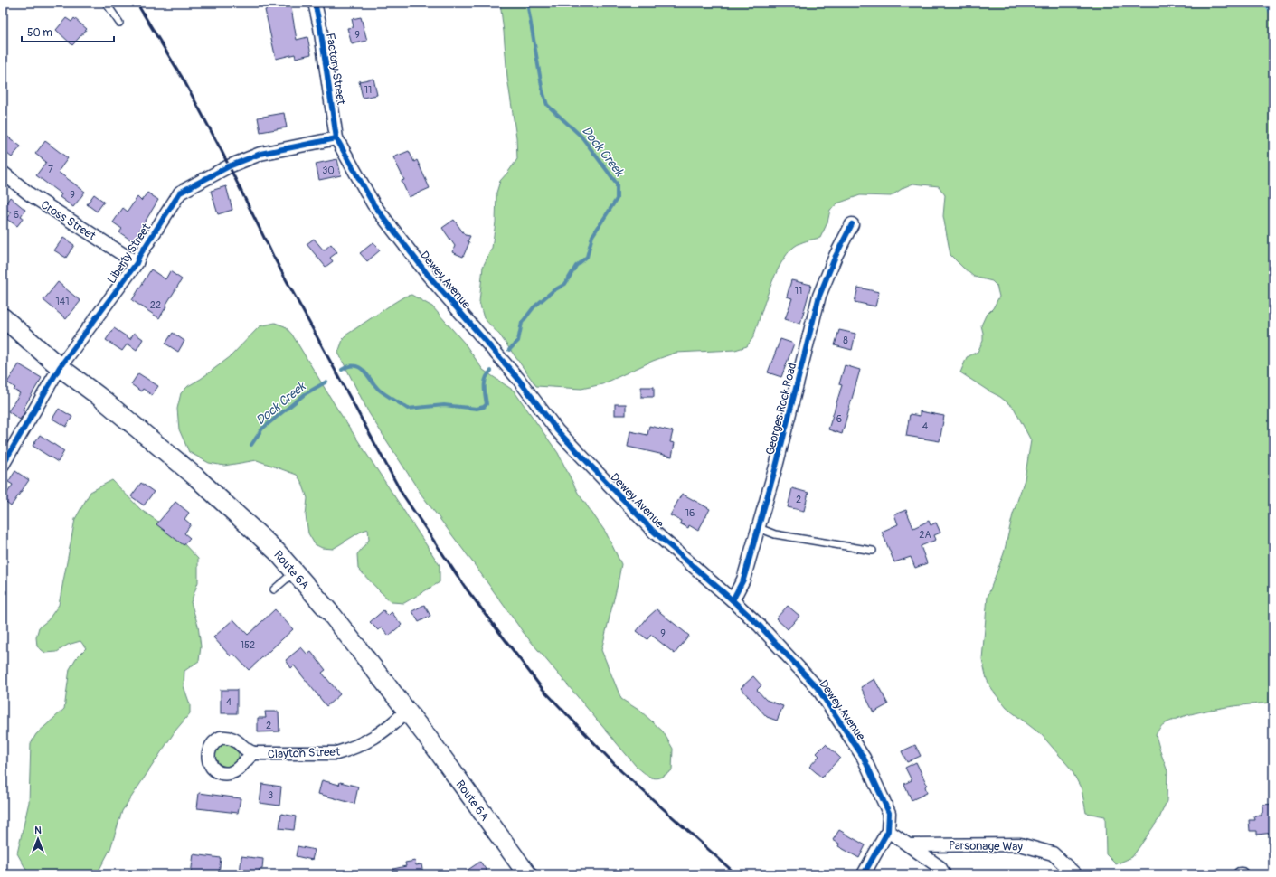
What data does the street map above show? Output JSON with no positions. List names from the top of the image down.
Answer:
{
  "streets": {
    "main road": ["Route 6A"],
    "street": [
      "Factory Street",
      "Cross Street",
      "Liberty Street",
      "Dewey Avenue",
      "Georges Rock Road",
      "Clayton Street",
      "Parsonage Way"
    ]
  },
  "crossings": [
    ["Factory Street", "Liberty Street"],
    ["Factory Street", "Dewey Avenue"],
    ["Cross Street", "Liberty Street"],
    ["Liberty Street", "Dewey Avenue"],
    ["Liberty Street", "Route 6A"],
    ["Dewey Avenue", "Georges Rock Road"],
    ["Route 6A", "Clayton Street"]
  ],
  "water": ["Dock Creek"],
  "house_numbers": [
    "9",
    "11",
    "7",
    "30",
    "9",
    "6",
    "11",
    "141",
    "22",
    "8",
    "6",
    "4",
    "2",
    "16",
    "2A",
    "9",
    "152",
    "4",
    "2",
    "3"
  ],
  "scale_bar": "50 m",
  "north": "top"
}
